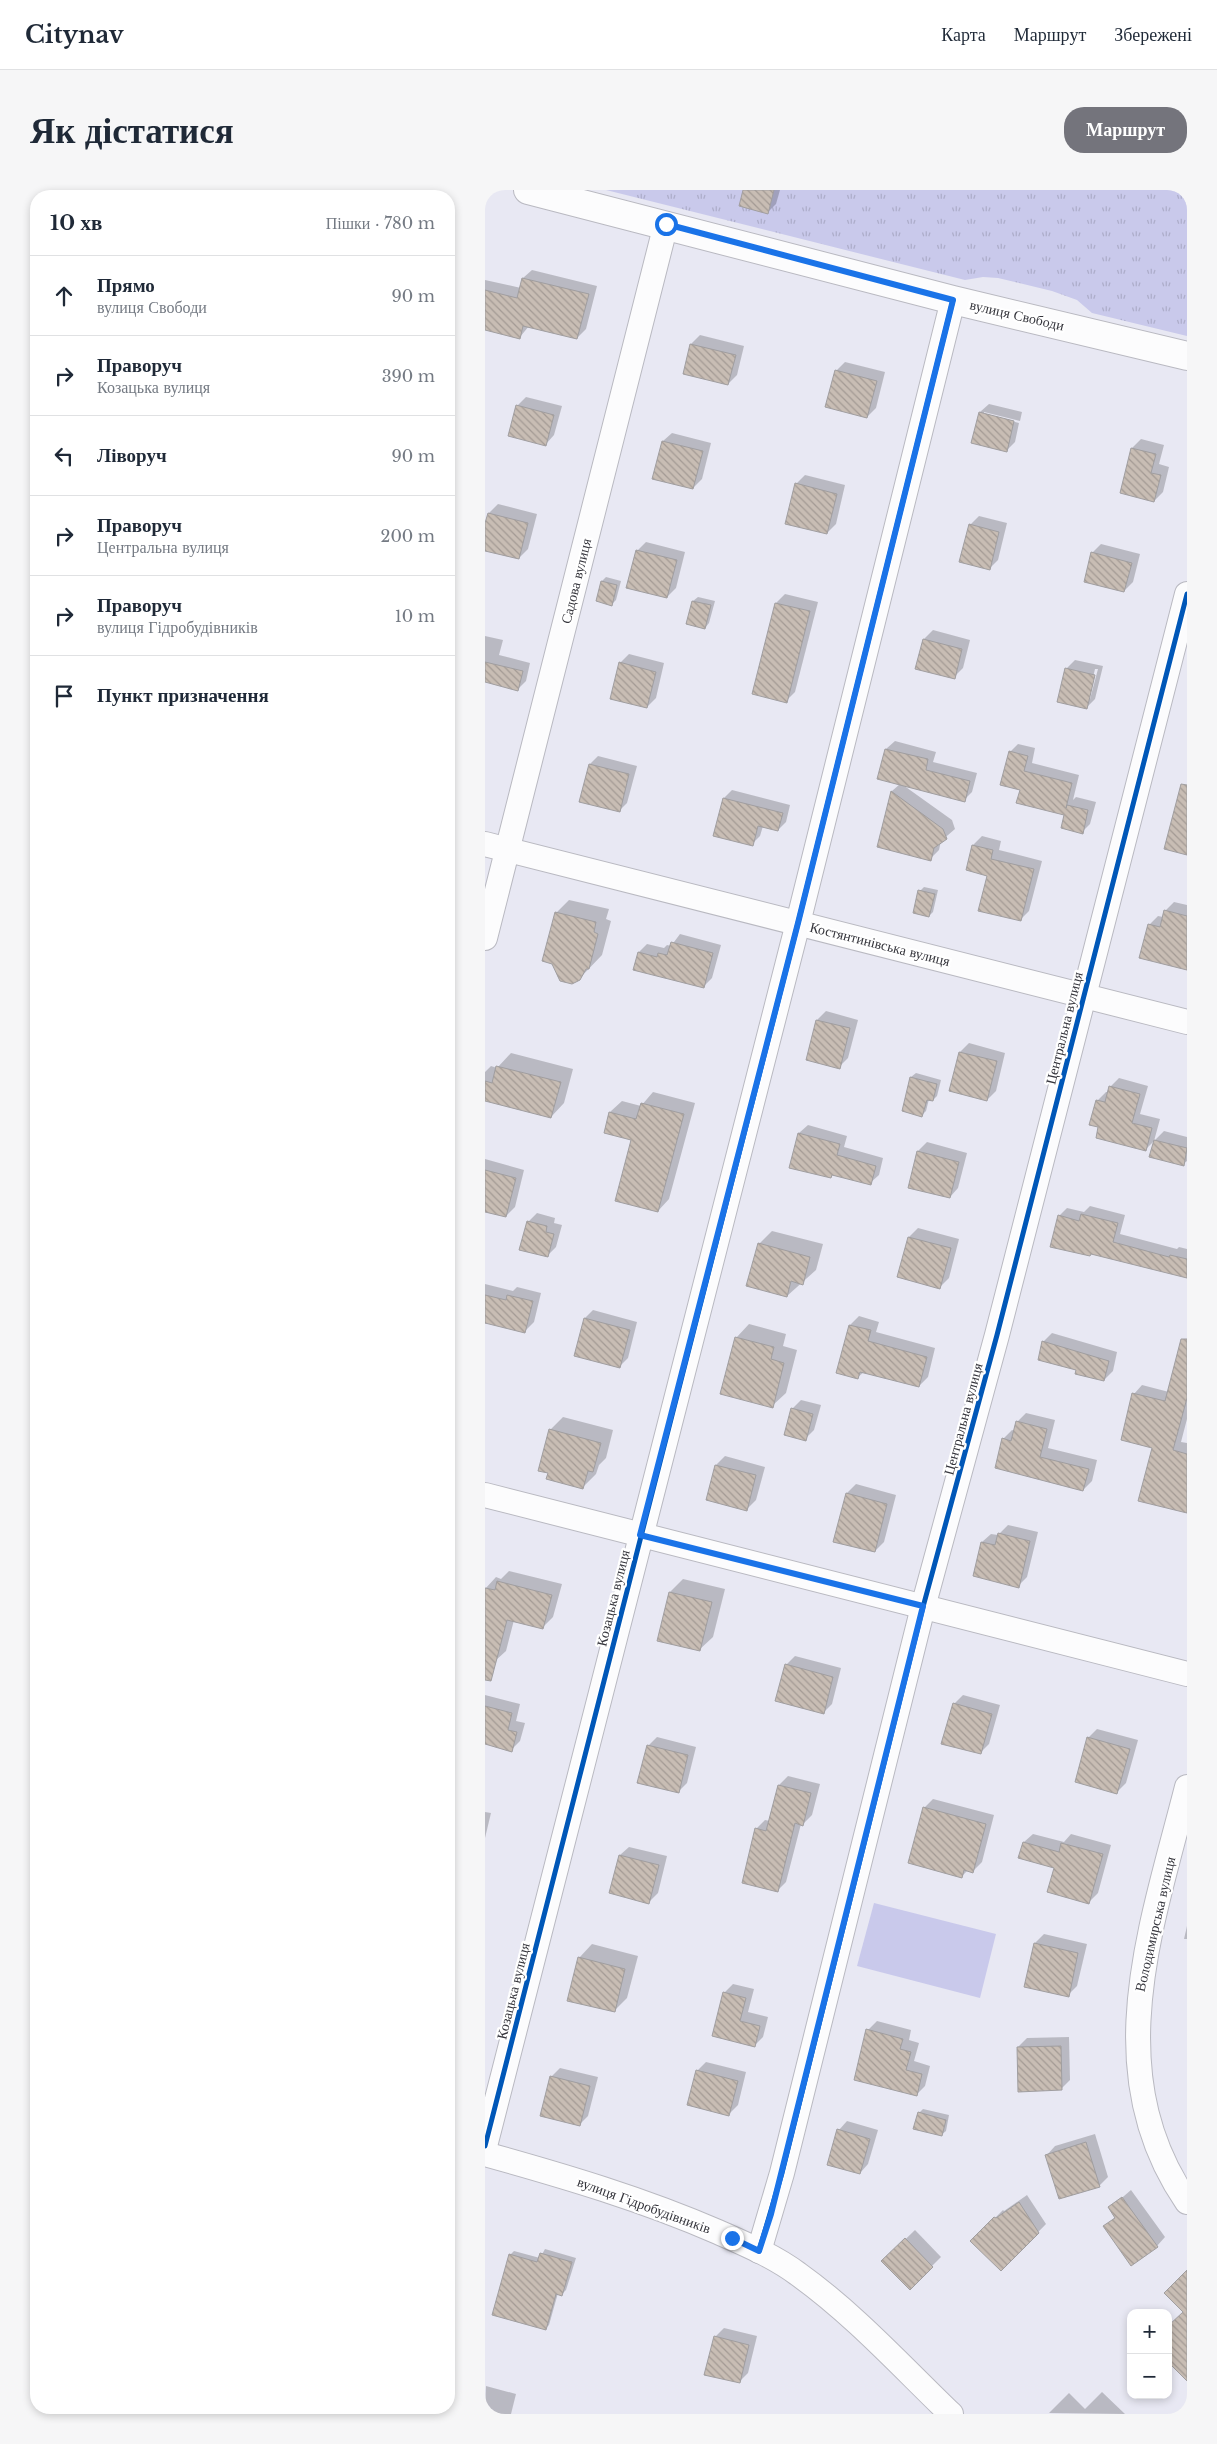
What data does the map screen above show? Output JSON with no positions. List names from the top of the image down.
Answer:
{
  "streets": {
    "street": [
      "вулиця Свободи",
      "Садова вулиця",
      "Костянтинівська вулиця",
      "Центральна вулиця",
      "Козацька вулиця",
      "Володимирська вулиця",
      "вулиця Гідробудівників"
    ]
  },
  "crossings": [
    ["вулиця Свободи", "Садова вулиця"],
    ["вулиця Свободи", "Козацька вулиця"],
    ["Садова вулиця", "Костянтинівська вулиця"],
    ["Костянтинівська вулиця", "Центральна вулиця"],
    ["Костянтинівська вулиця", "Козацька вулиця"],
    ["Центральна вулиця", "вулиця Гідробудівників"]
  ],
  "page": {
    "header": "Citynav",
    "nav": ["Карта", "Маршрут", "Збережені"],
    "buttons": "Маршрут",
    "title": "Як дістатися",
    "heading": ["10 хв", "Пішки · 780 m"],
    "list": [
      ["Прямо", "вулиця Свободи", "90 m"],
      ["Праворуч", "Козацька вулиця", "390 m"],
      ["Ліворуч", "90 m"],
      ["Праворуч", "Центральна вулиця", "200 m"],
      ["Праворуч", "вулиця Гідробудівників", "10 m"],
      "Пункт призначення"
    ],
    "map_buttons": ["+", "−"]
  }
}
